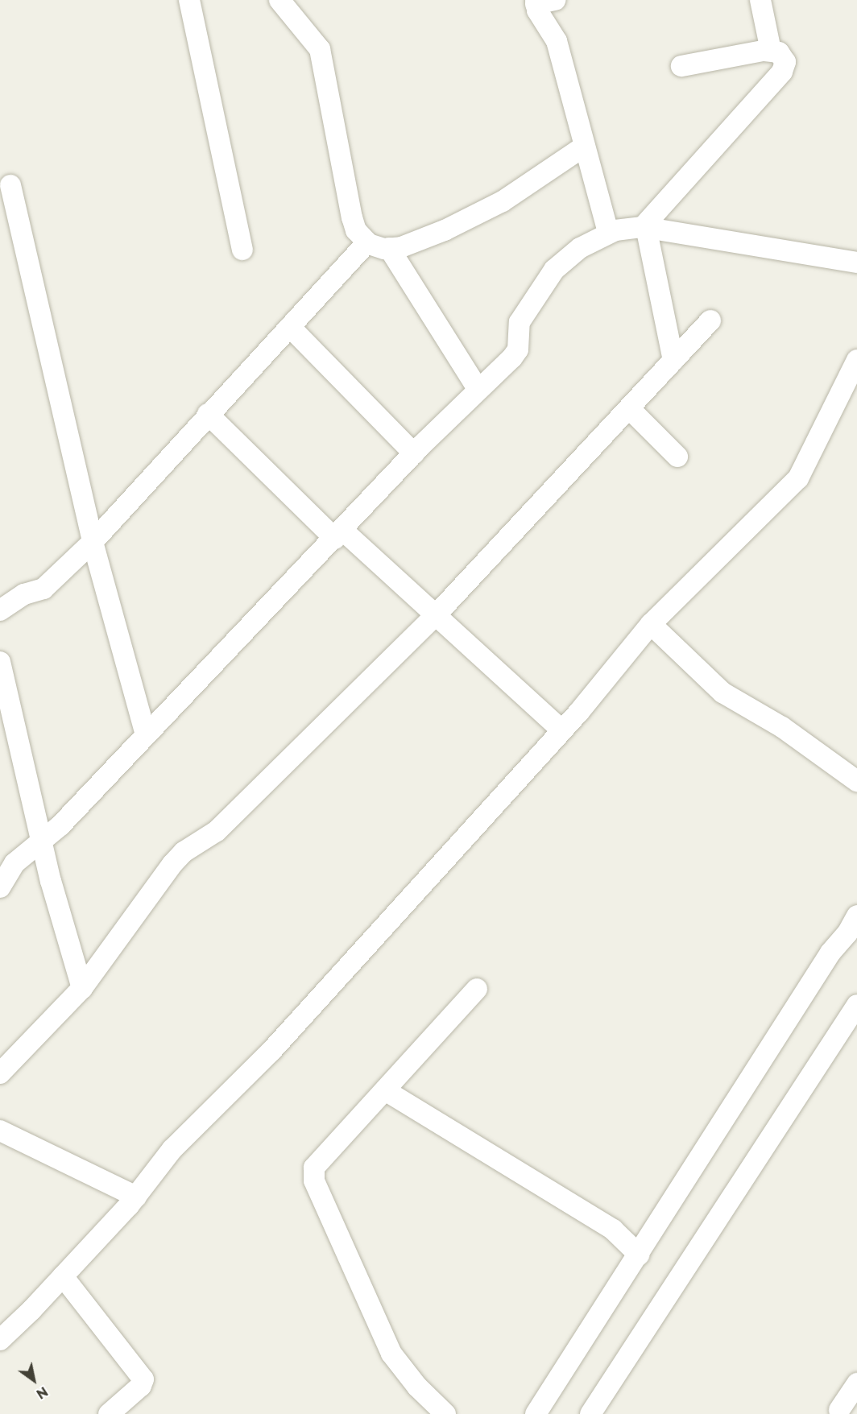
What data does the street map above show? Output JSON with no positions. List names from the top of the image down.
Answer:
{
  "north": "bottom right"
}
